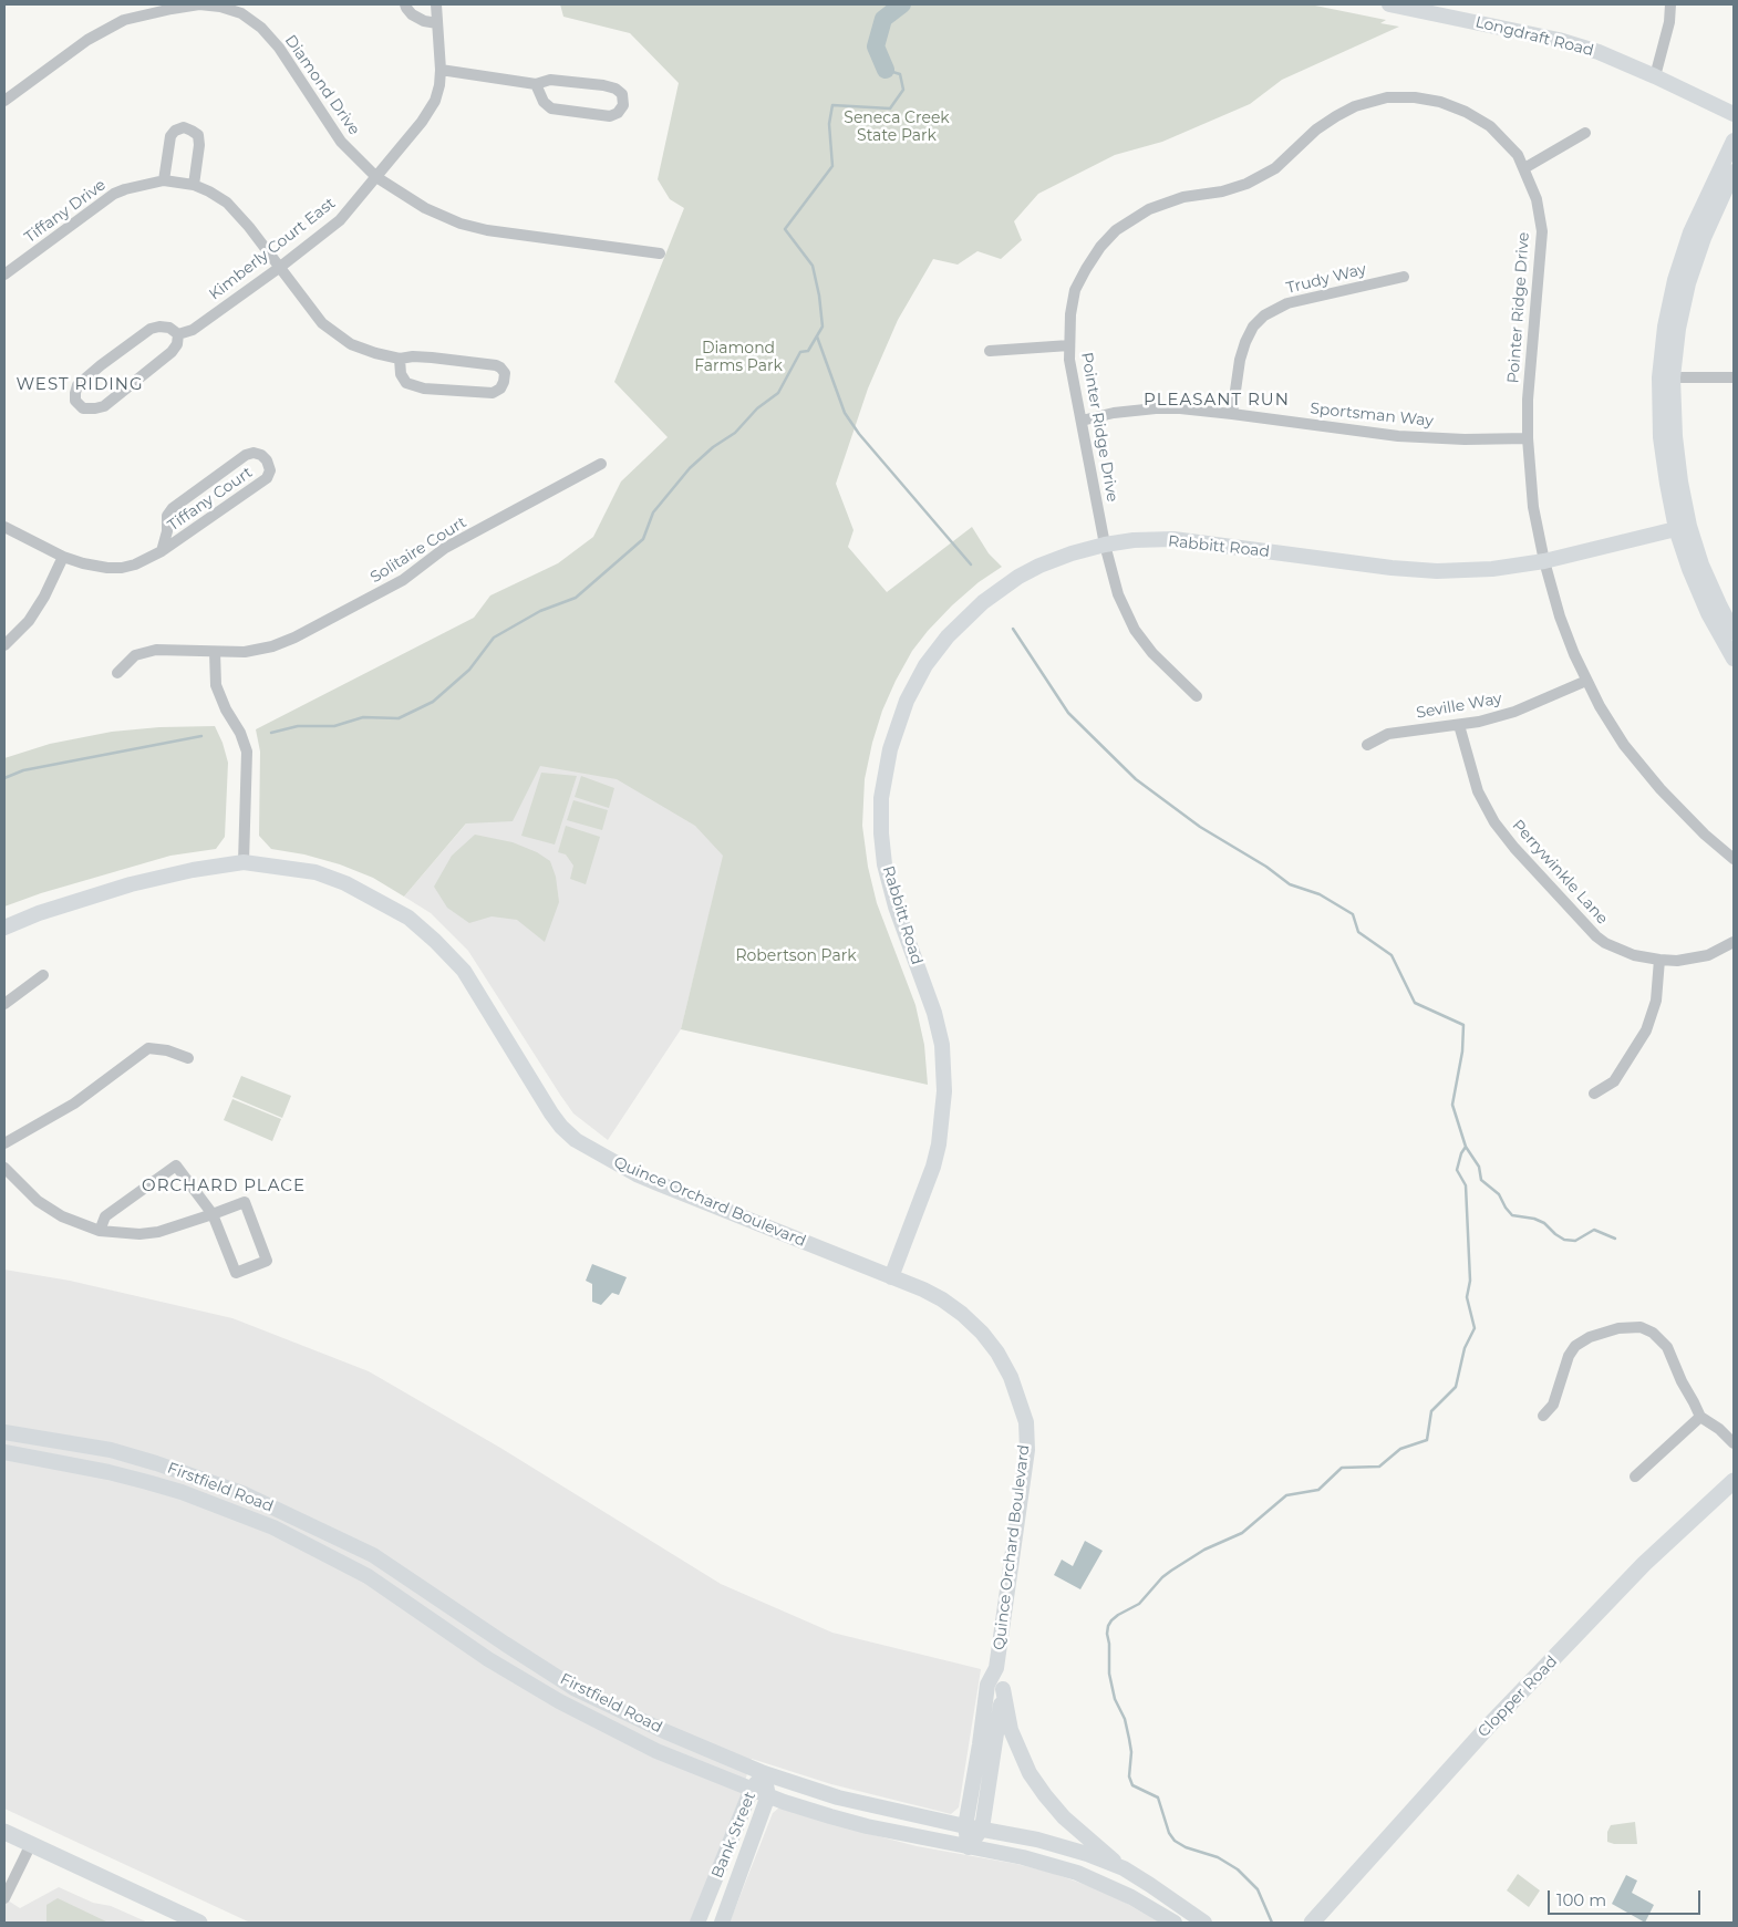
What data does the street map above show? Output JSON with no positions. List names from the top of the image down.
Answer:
{
  "streets": {
    "main road": ["Clopper Road"],
    "street": [
      "Longdraft Road",
      "Diamond Drive",
      "Tiffany Drive",
      "Kimberly Court East",
      "Trudy Way",
      "Pointer Ridge Drive",
      "Sportsman Way",
      "Tiffany Court",
      "Rabbitt Road",
      "Solitaire Court",
      "Seville Way",
      "Perrywinkle Lane",
      "Quince Orchard Boulevard",
      "Firstfield Road",
      "Bank Street"
    ]
  },
  "crossings": [
    ["Diamond Drive", "Kimberly Court East"],
    ["Tiffany Drive", "Kimberly Court East"],
    ["Trudy Way", "Sportsman Way"],
    ["Pointer Ridge Drive", "Sportsman Way"],
    ["Pointer Ridge Drive", "Rabbitt Road"],
    ["Pointer Ridge Drive", "Seville Way"],
    ["Rabbitt Road", "Quince Orchard Boulevard"],
    ["Seville Way", "Perrywinkle Lane"],
    ["Quince Orchard Boulevard", "Firstfield Road"],
    ["Firstfield Road", "Bank Street"]
  ],
  "districts": ["WEST RIDING", "PLEASANT RUN", "ORCHARD PLACE"],
  "parks": ["Seneca Creek State Park", "Diamond Farms Park", "Robertson Park"],
  "scale_bar": "100 m"
}
